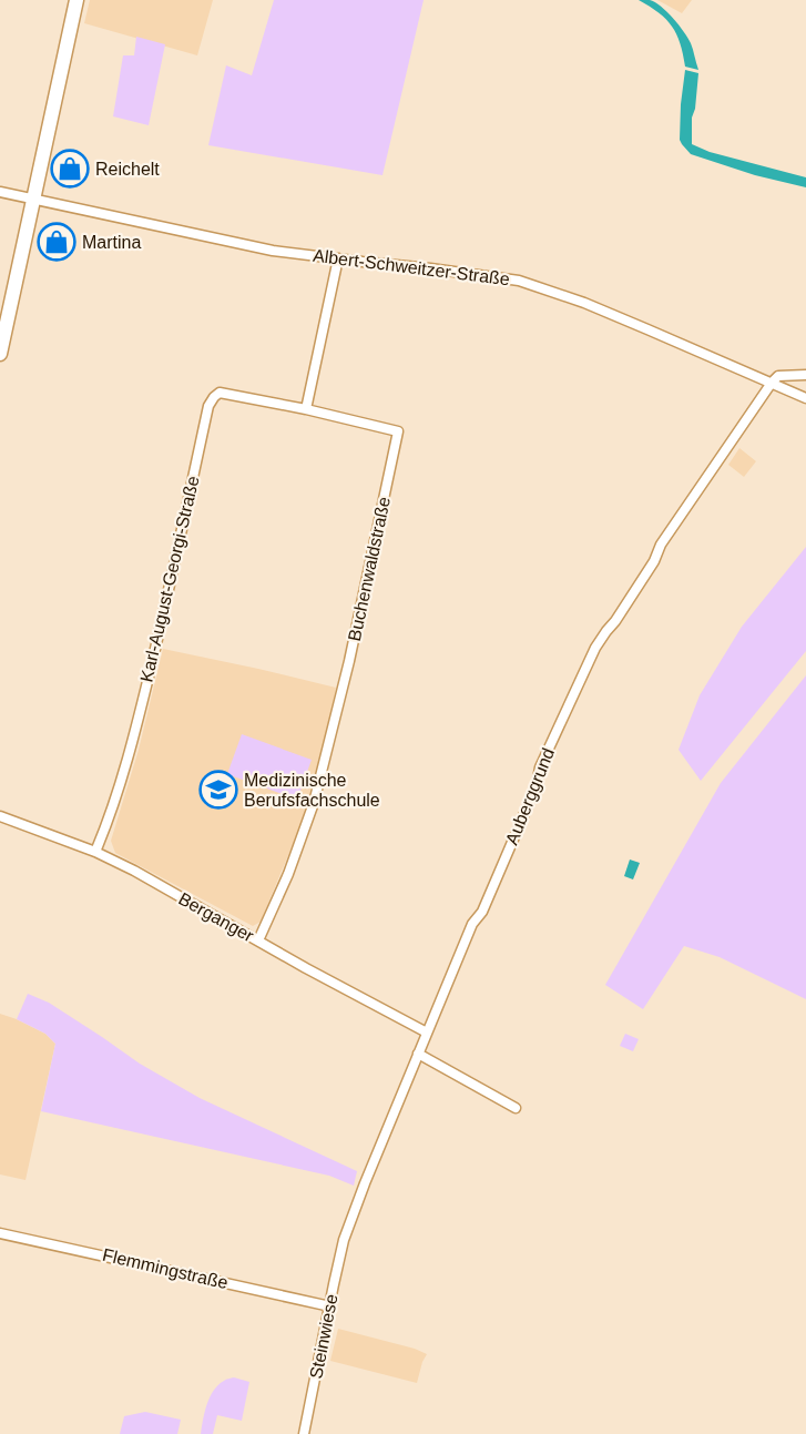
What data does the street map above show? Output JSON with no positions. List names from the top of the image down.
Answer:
{
  "streets": {
    "street": [
      "Albert-Schweitzer-Straße",
      "Buchenwaldstraße",
      "Karl-August-Georgi-Straße",
      "Auberggrund",
      "Berganger",
      "Flemmingstraße",
      "Steinwiese"
    ]
  },
  "crossings": [
    ["Albert-Schweitzer-Straße", "Auberggrund"],
    ["Buchenwaldstraße", "Karl-August-Georgi-Straße"],
    ["Buchenwaldstraße", "Berganger"],
    ["Karl-August-Georgi-Straße", "Berganger"],
    ["Auberggrund", "Berganger"],
    ["Auberggrund", "Steinwiese"],
    ["Flemmingstraße", "Steinwiese"]
  ],
  "places": {
    "shop": ["Reichelt", "Martina"],
    "school or university": ["Medizinische Berufsfachschule"]
  }
}
